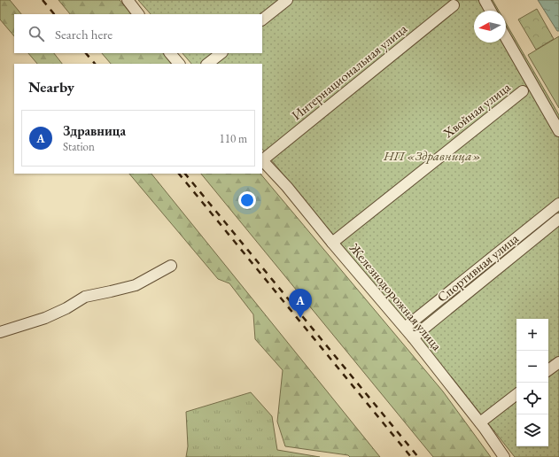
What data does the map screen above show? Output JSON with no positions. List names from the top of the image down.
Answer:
{
  "streets": {
    "street": [
      "Интернациональная улица",
      "Хвойная улица",
      "Спортивная улица",
      "Железнодорожная улица"
    ]
  },
  "crossings": [
    ["Интернациональная улица", "Железнодорожная улица"],
    ["Хвойная улица", "Железнодорожная улица"],
    ["Спортивная улица", "Железнодорожная улица"]
  ],
  "parks": ["НП «Здравница»"],
  "north": "left",
  "page": {
    "search": "Search here",
    "heading": "Nearby",
    "list": [
      {
        "mark": "A",
        "name": "Здравница",
        "note": "Station",
        "value": "110 m"
      }
    ],
    "pins": "A",
    "map_buttons": ["+", "−"]
  }
}
